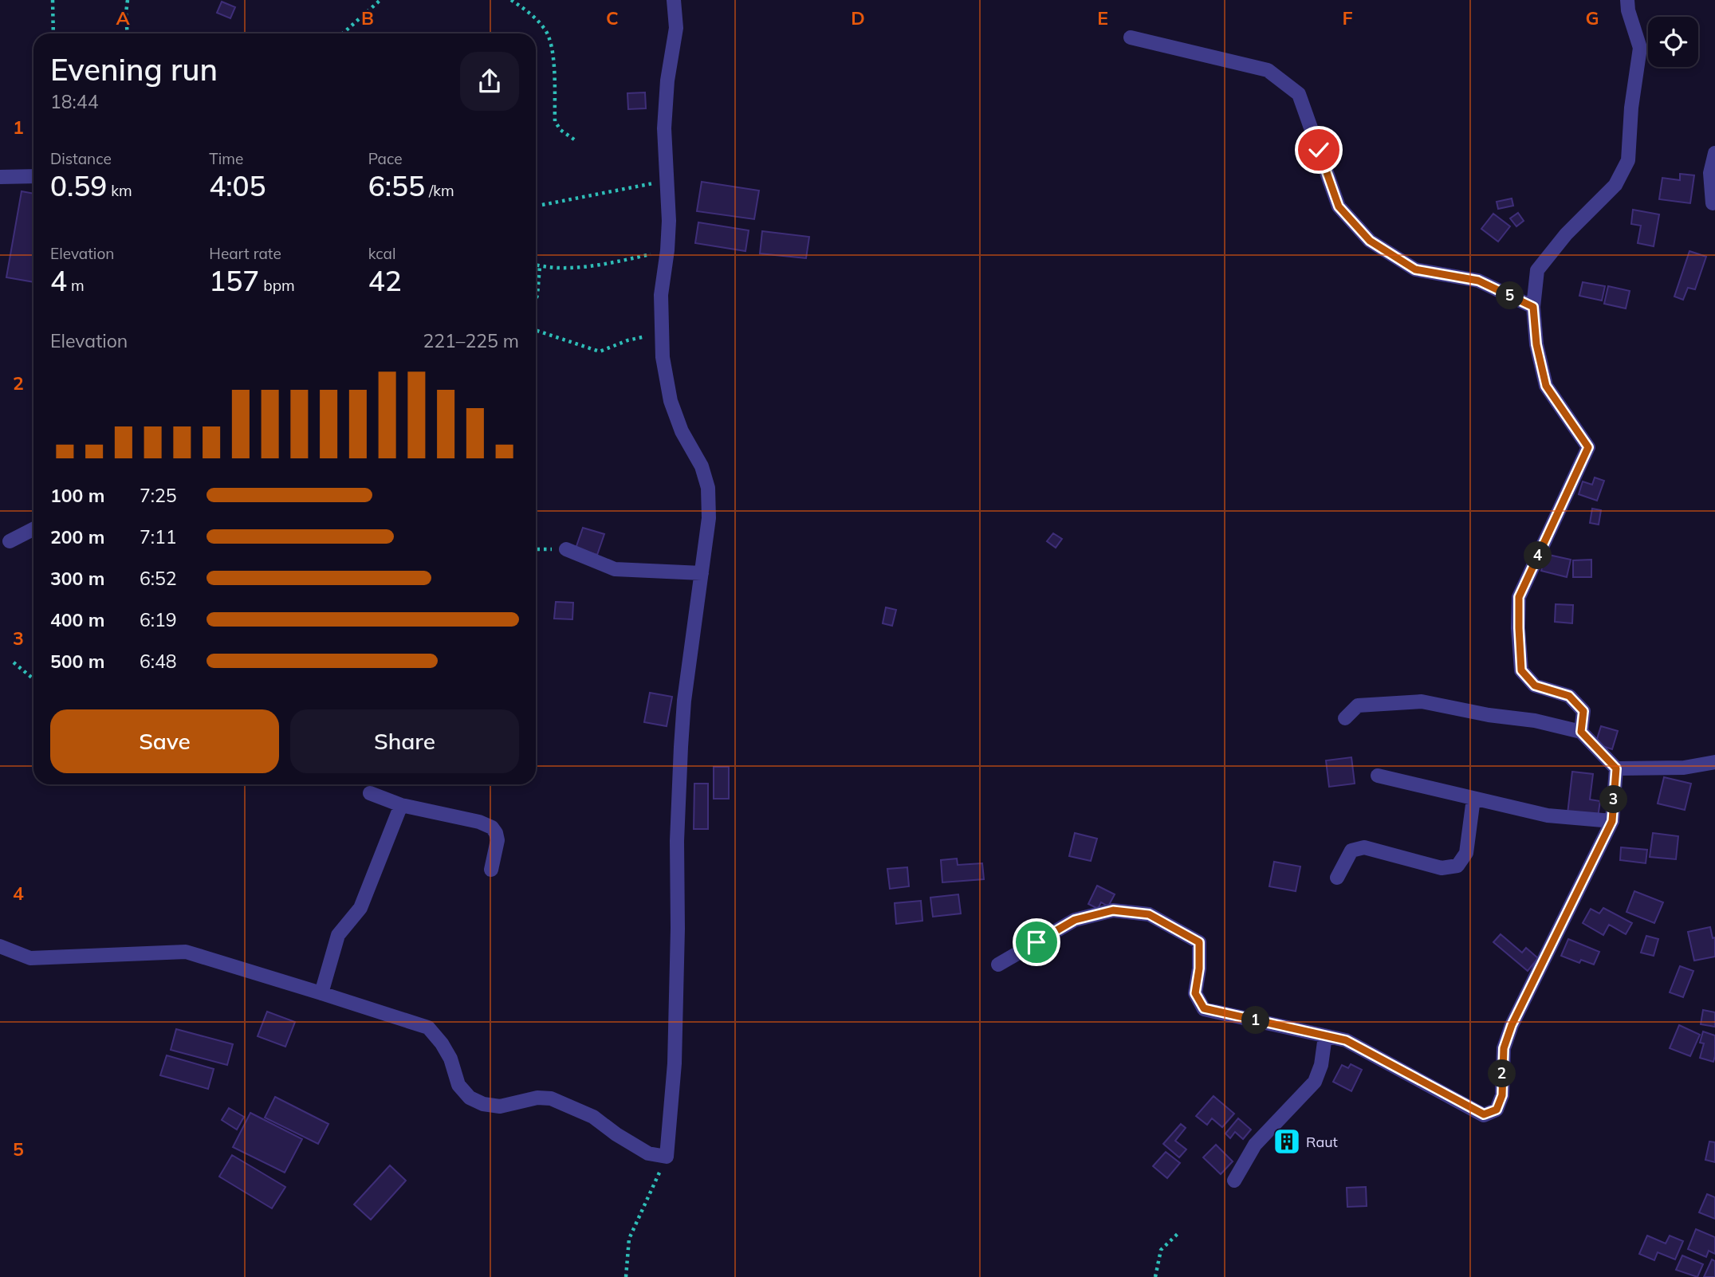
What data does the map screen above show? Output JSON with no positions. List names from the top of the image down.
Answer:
{
  "places": {
    "building": ["Raut"]
  },
  "page": {
    "heading": ["Evening run", "18:44"],
    "stats": [
      ["Distance", "0.59 km"],
      ["Time", "4:05"],
      ["Pace", "6:55 /km"],
      ["Elevation", "4 m"],
      ["Heart rate", "157 bpm"],
      ["kcal", "42"]
    ],
    "pins": [
      "5",
      "4",
      "3",
      "1",
      "2"
    ],
    "chart": ["Elevation", "221–225 m"],
    "list": [
      {
        "name": "100 m",
        "note": "7:25"
      },
      {
        "name": "200 m",
        "note": "7:11"
      },
      {
        "name": "300 m",
        "note": "6:52"
      },
      {
        "name": "400 m",
        "note": "6:19"
      },
      {
        "name": "500 m",
        "note": "6:48"
      }
    ],
    "buttons": ["Save", "Share"]
  },
  "grid": {
    "columns": [
      "A",
      "B",
      "C",
      "D",
      "E",
      "F",
      "G"
    ],
    "rows": [
      "1",
      "2",
      "3",
      "4",
      "5"
    ]
  }
}
